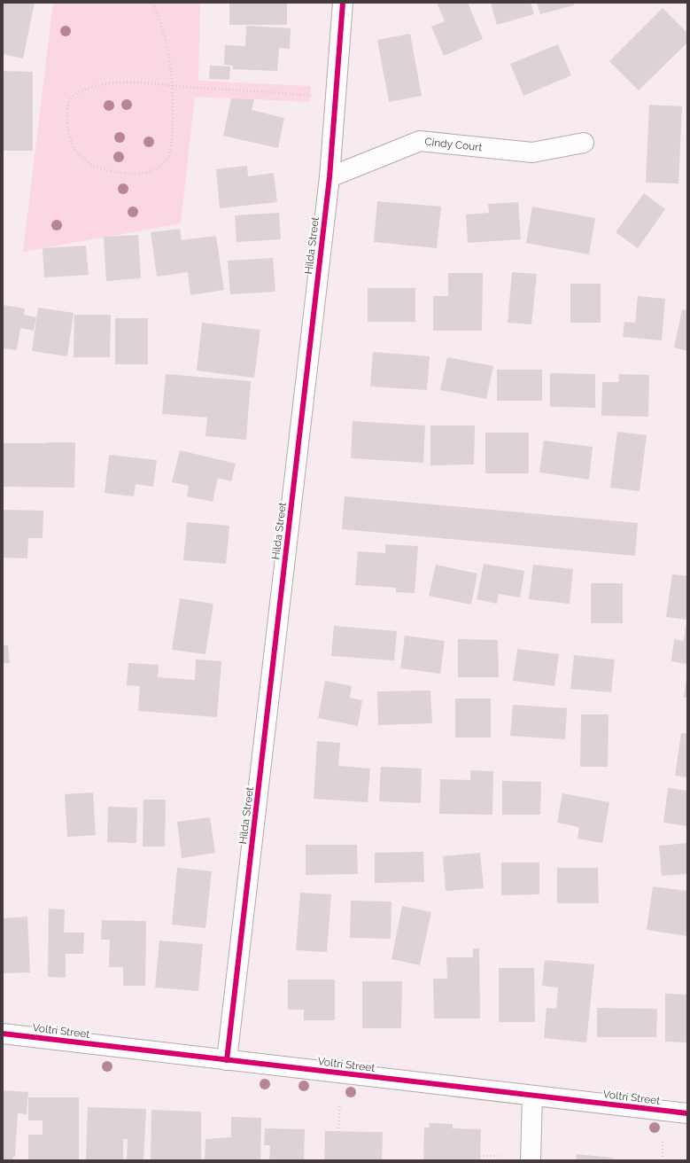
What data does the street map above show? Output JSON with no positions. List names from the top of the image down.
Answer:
{
  "streets": {
    "street": ["Cindy Court", "Hilda Street", "Voltri Street"]
  },
  "crossings": [
    ["Cindy Court", "Hilda Street"],
    ["Hilda Street", "Voltri Street"]
  ]
}
